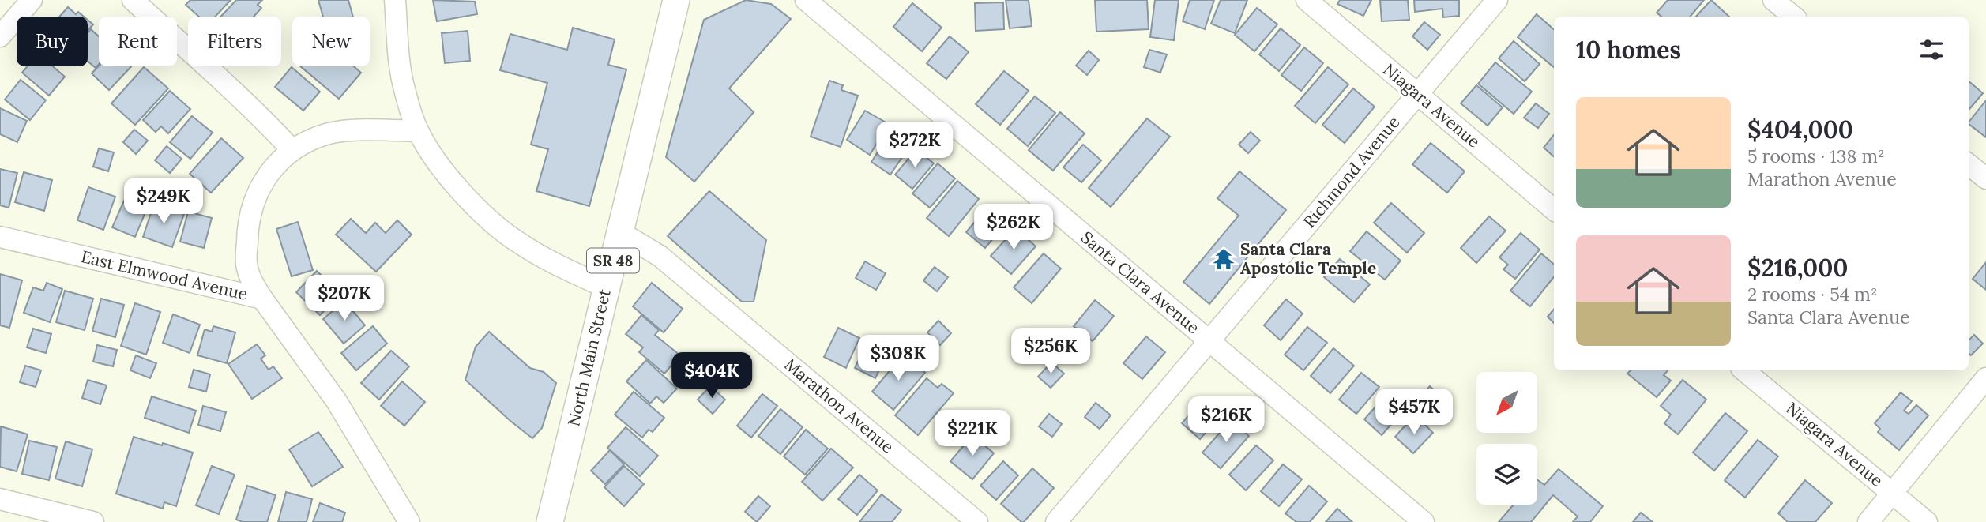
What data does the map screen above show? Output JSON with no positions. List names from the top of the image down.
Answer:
{
  "streets": {
    "main road": ["SR 48", "North Main Street"],
    "street": [
      "Niagara Avenue",
      "Richmond Avenue",
      "East Elmwood Avenue",
      "Santa Clara Avenue",
      "Marathon Avenue"
    ]
  },
  "crossings": [
    ["Niagara Avenue", "Richmond Avenue"],
    ["Richmond Avenue", "Santa Clara Avenue"],
    ["North Main Street", "Marathon Avenue"]
  ],
  "places": {
    "temple": ["Santa Clara Apostolic Temple"]
  },
  "north": "bottom left",
  "page": {
    "chip": [
      "Buy",
      "Rent",
      "Filters",
      "New"
    ],
    "heading": "10 homes",
    "list": [
      {
        "name": "$404,000",
        "note": "5 rooms · 138 m² · Marathon Avenue"
      },
      {
        "name": "$216,000",
        "note": "2 rooms · 54 m² · Santa Clara Avenue"
      }
    ],
    "price": [
      "$272K",
      "$249K",
      "$262K",
      "$207K",
      "$256K",
      "$308K",
      "$404K",
      "$457K",
      "$216K",
      "$221K"
    ]
  }
}
